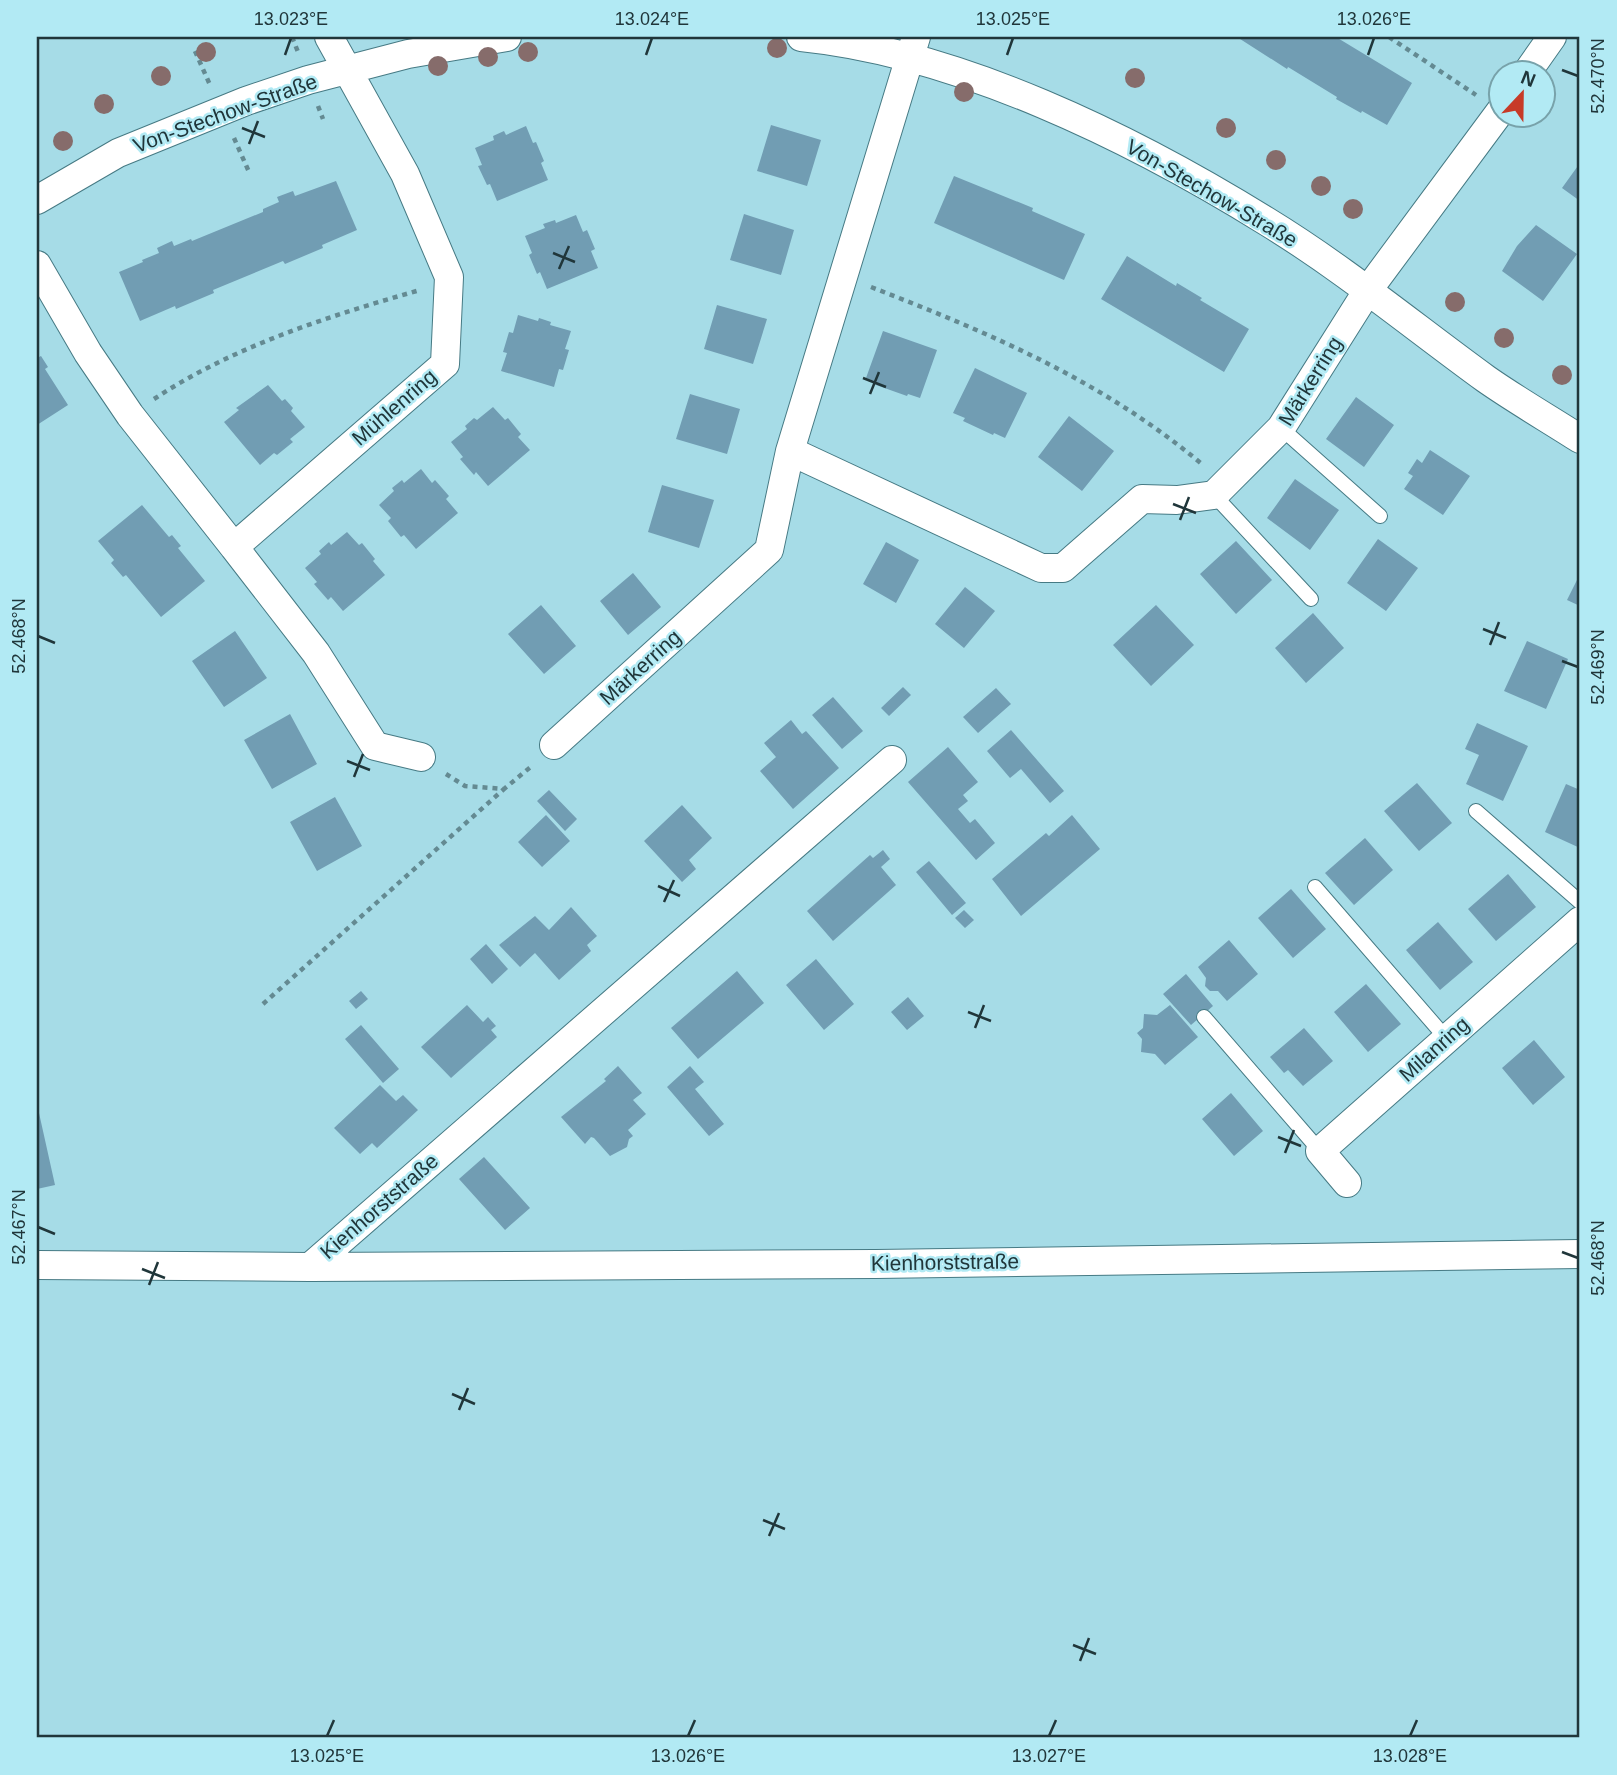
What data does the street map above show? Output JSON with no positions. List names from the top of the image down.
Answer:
{
  "streets": {
    "street": [
      "Von-Stechow-Straße",
      "Märkerring",
      "Mühlenring",
      "Milanring",
      "Kienhorststraße"
    ]
  },
  "crossings": [
    ["Von-Stechow-Straße", "Märkerring"],
    ["Von-Stechow-Straße", "Mühlenring"]
  ],
  "north": "top",
  "coordinates": [
    "13.023°E",
    "13.024°E",
    "13.025°E",
    "13.026°E",
    "52.470°N",
    "52.468°N",
    "52.469°N",
    "52.467°N",
    "13.027°E",
    "13.028°E"
  ]
}
